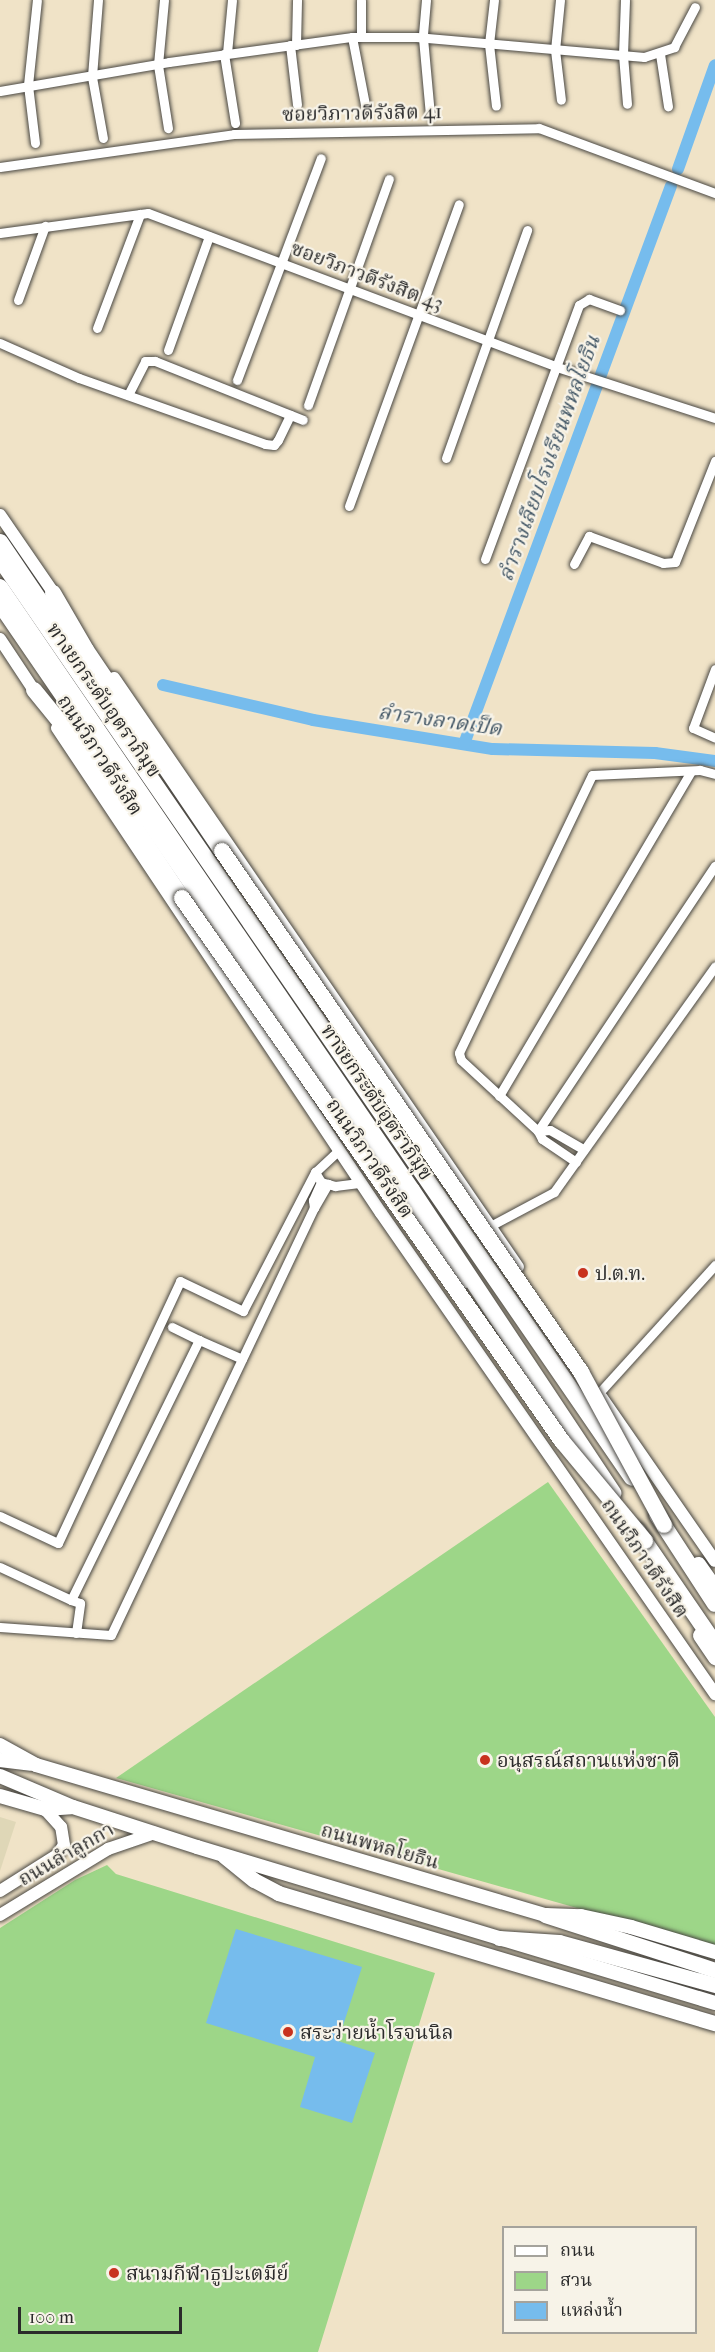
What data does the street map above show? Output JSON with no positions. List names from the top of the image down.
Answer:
{
  "streets": {
    "highway": ["ทางยกระดับอุตราภิมุข", "ถนนวิภาวดีรังสิต"],
    "main road": ["ถนนพหลโยธิน", "ถนนลำลูกกา"],
    "street": ["ซอยวิภาวดีรังสิต 41", "ซอยวิภาวดีรังสิต 43"]
  },
  "water": ["ลำรางเลียบโรงเรียนพหลโยธิน", "ลำรางลาดเป็ด"],
  "places": [
    "ป.ต.ท.",
    "อนุสรณ์สถานแห่งชาติ",
    "สระว่ายน้ำโรจนนิล",
    "สนามกีฬาธูปะเตมีย์"
  ],
  "legend": ["ถนน", "สวน", "แหล่งน้ำ"],
  "scale_bar": "100 m"
}
